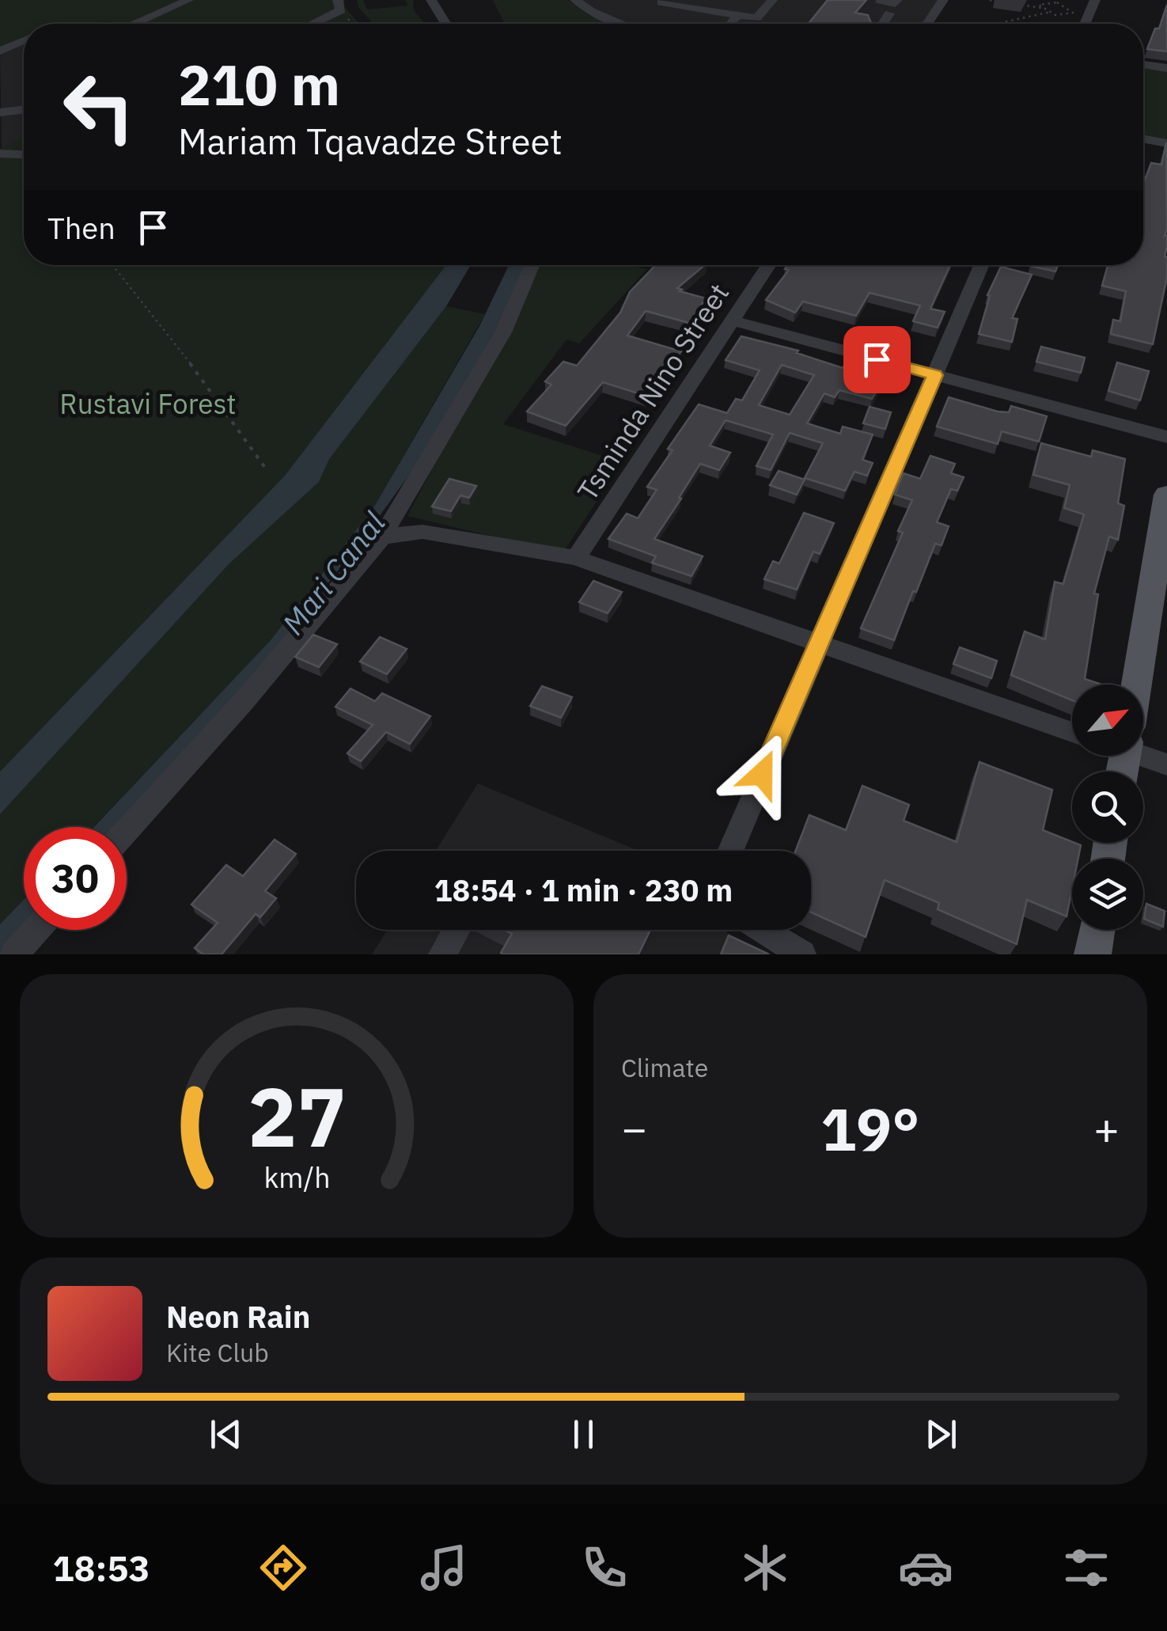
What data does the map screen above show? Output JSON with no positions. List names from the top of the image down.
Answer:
{
  "streets": {
    "street": ["Tsminda Nino Street"]
  },
  "water": ["Mari Canal"],
  "parks": ["Rustavi Forest"],
  "north": "top right",
  "page": {
    "turn": ["210 m", "Mariam Tqavadze Street"],
    "then": "Then",
    "limit": "30",
    "trip": "18:54 · 1 min · 230 m",
    "tile": "Climate",
    "heat": ["−", "19°", "+"],
    "song": ["Neon Rain", "Kite Club"],
    "tabs": "18:53",
    "gauge": ["27", "km/h"]
  }
}
